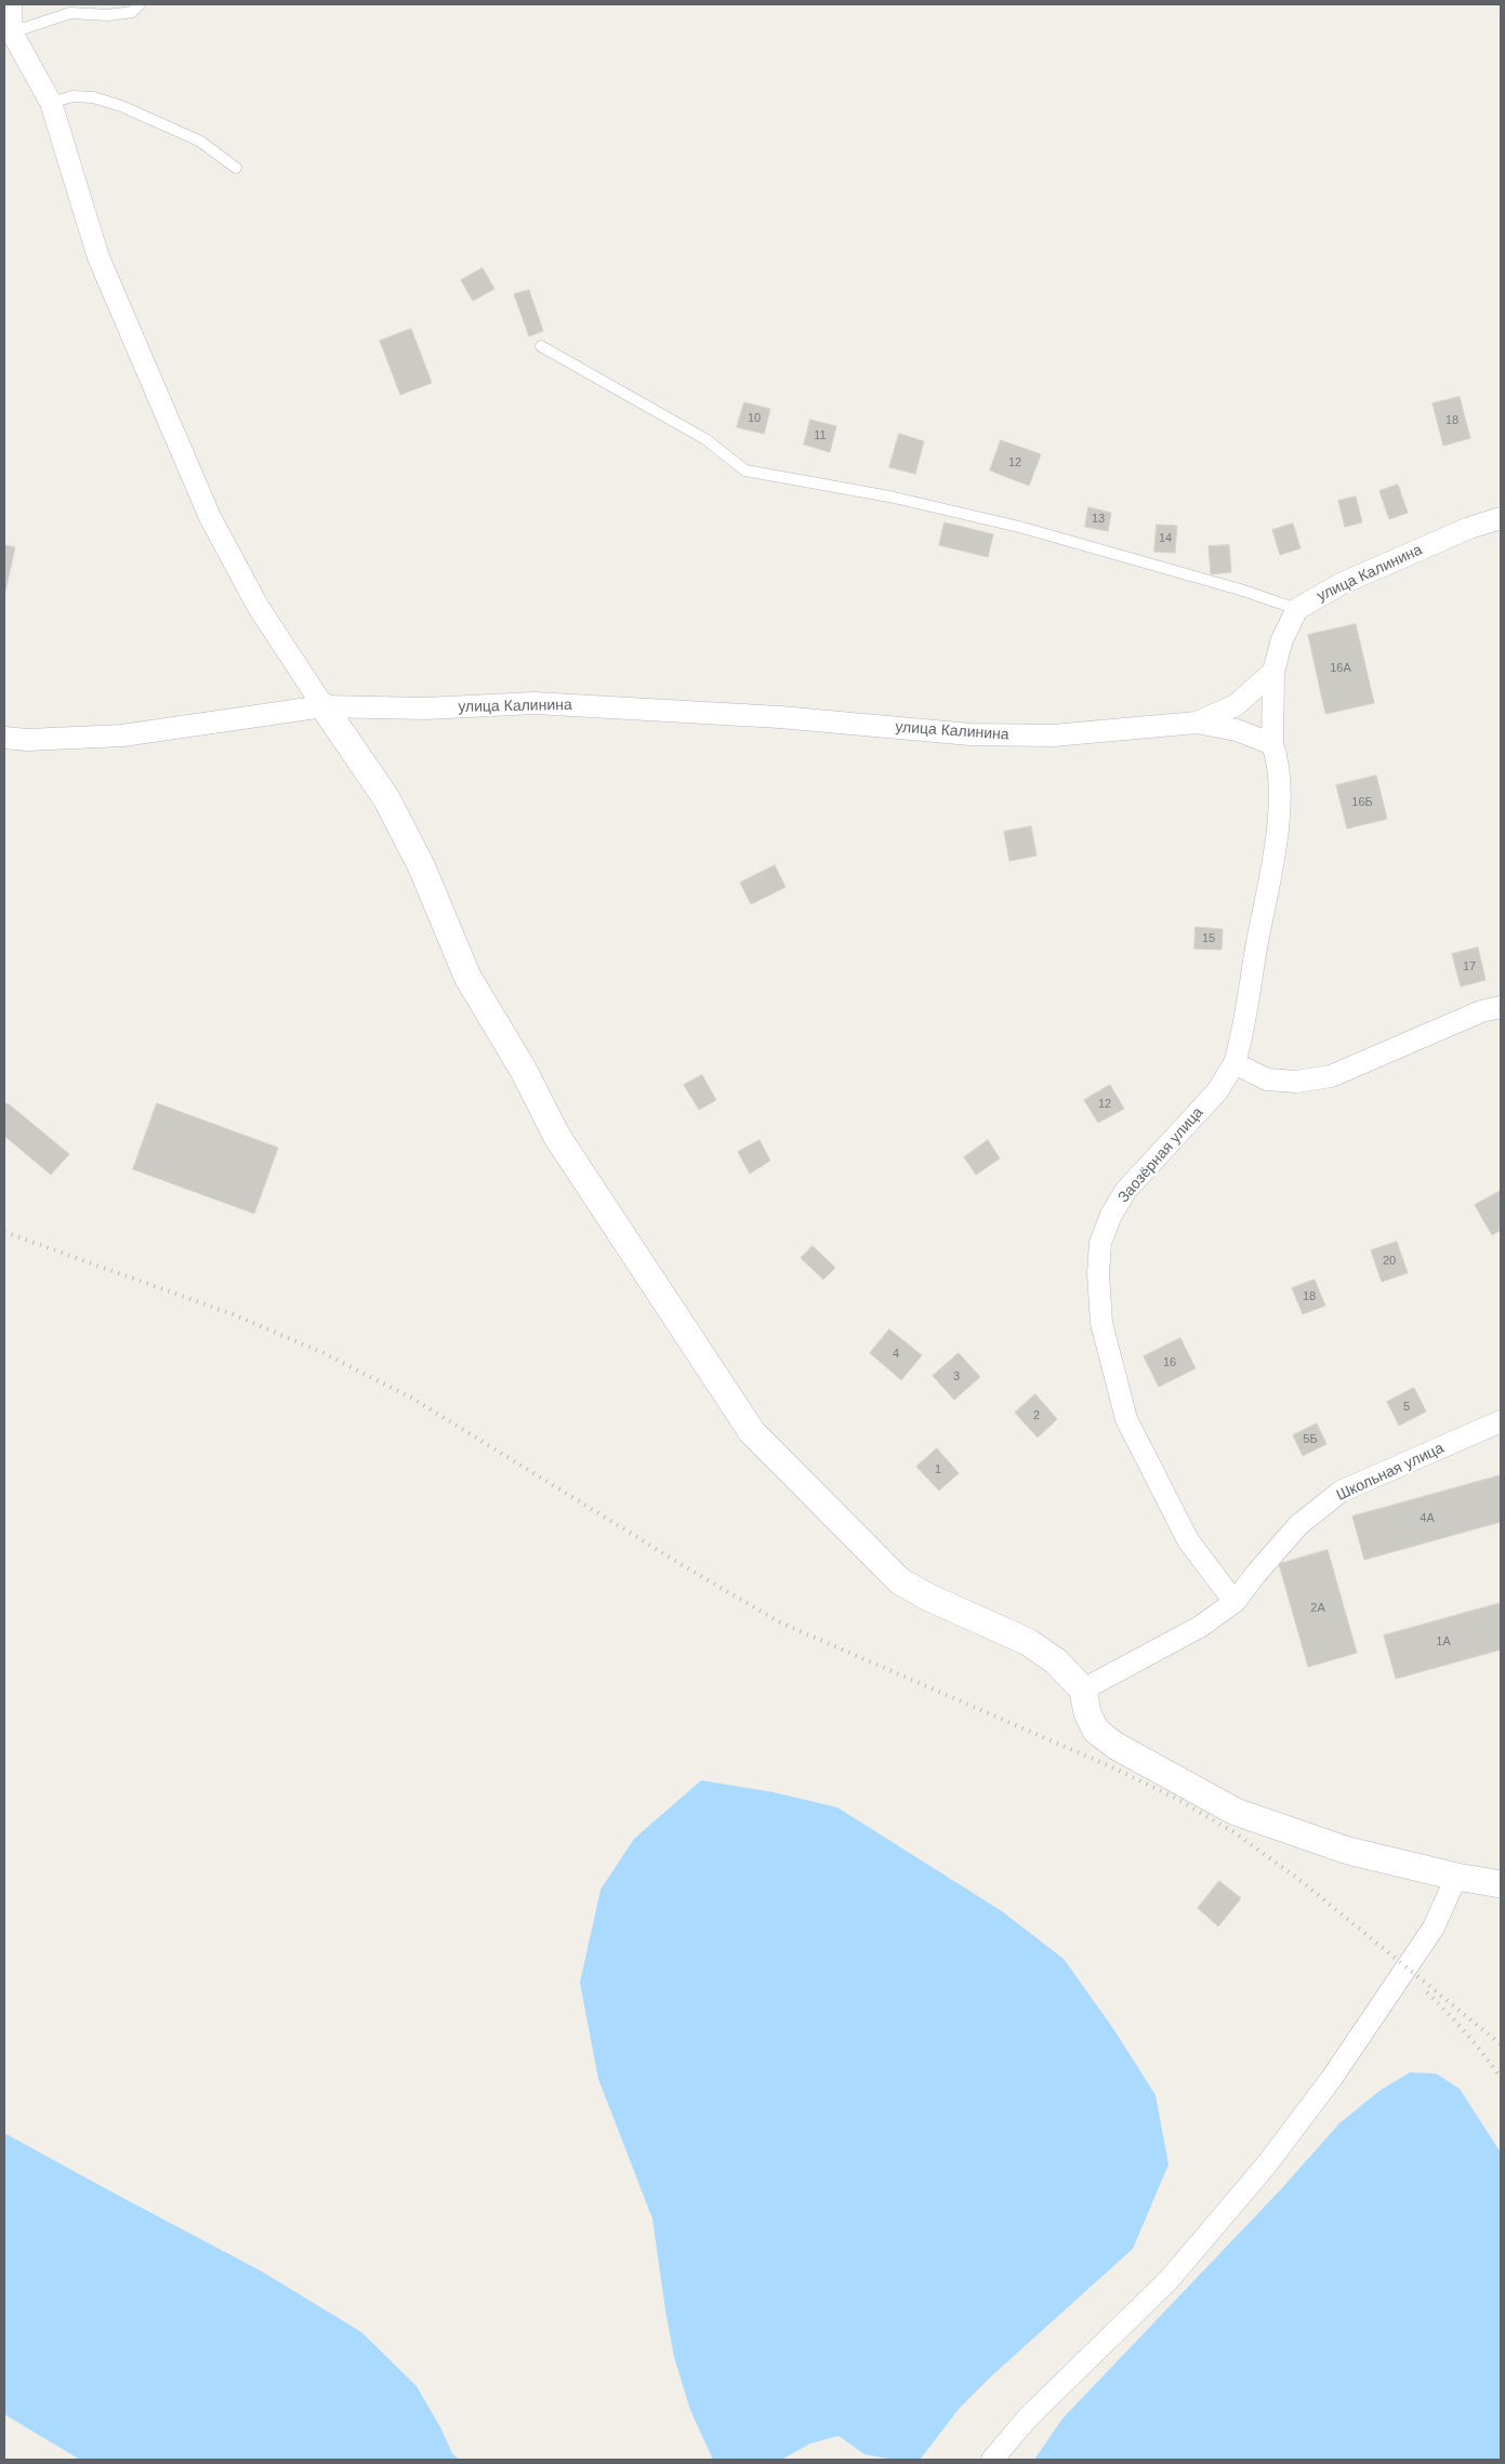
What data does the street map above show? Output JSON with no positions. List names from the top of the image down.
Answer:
{
  "streets": {
    "street": ["улица Калинина", "Заозёрная улица", "Школьная улица"]
  },
  "crossings": [
    ["улица Калинина", "Заозёрная улица"],
    ["Заозёрная улица", "Школьная улица"]
  ],
  "house_numbers": [
    "10",
    "18",
    "11",
    "12",
    "13",
    "14",
    "16А",
    "16Б",
    "15",
    "17",
    "12",
    "20",
    "18",
    "4",
    "16",
    "3",
    "5",
    "2",
    "5Б",
    "1",
    "4А",
    "2А",
    "1А"
  ]
}
